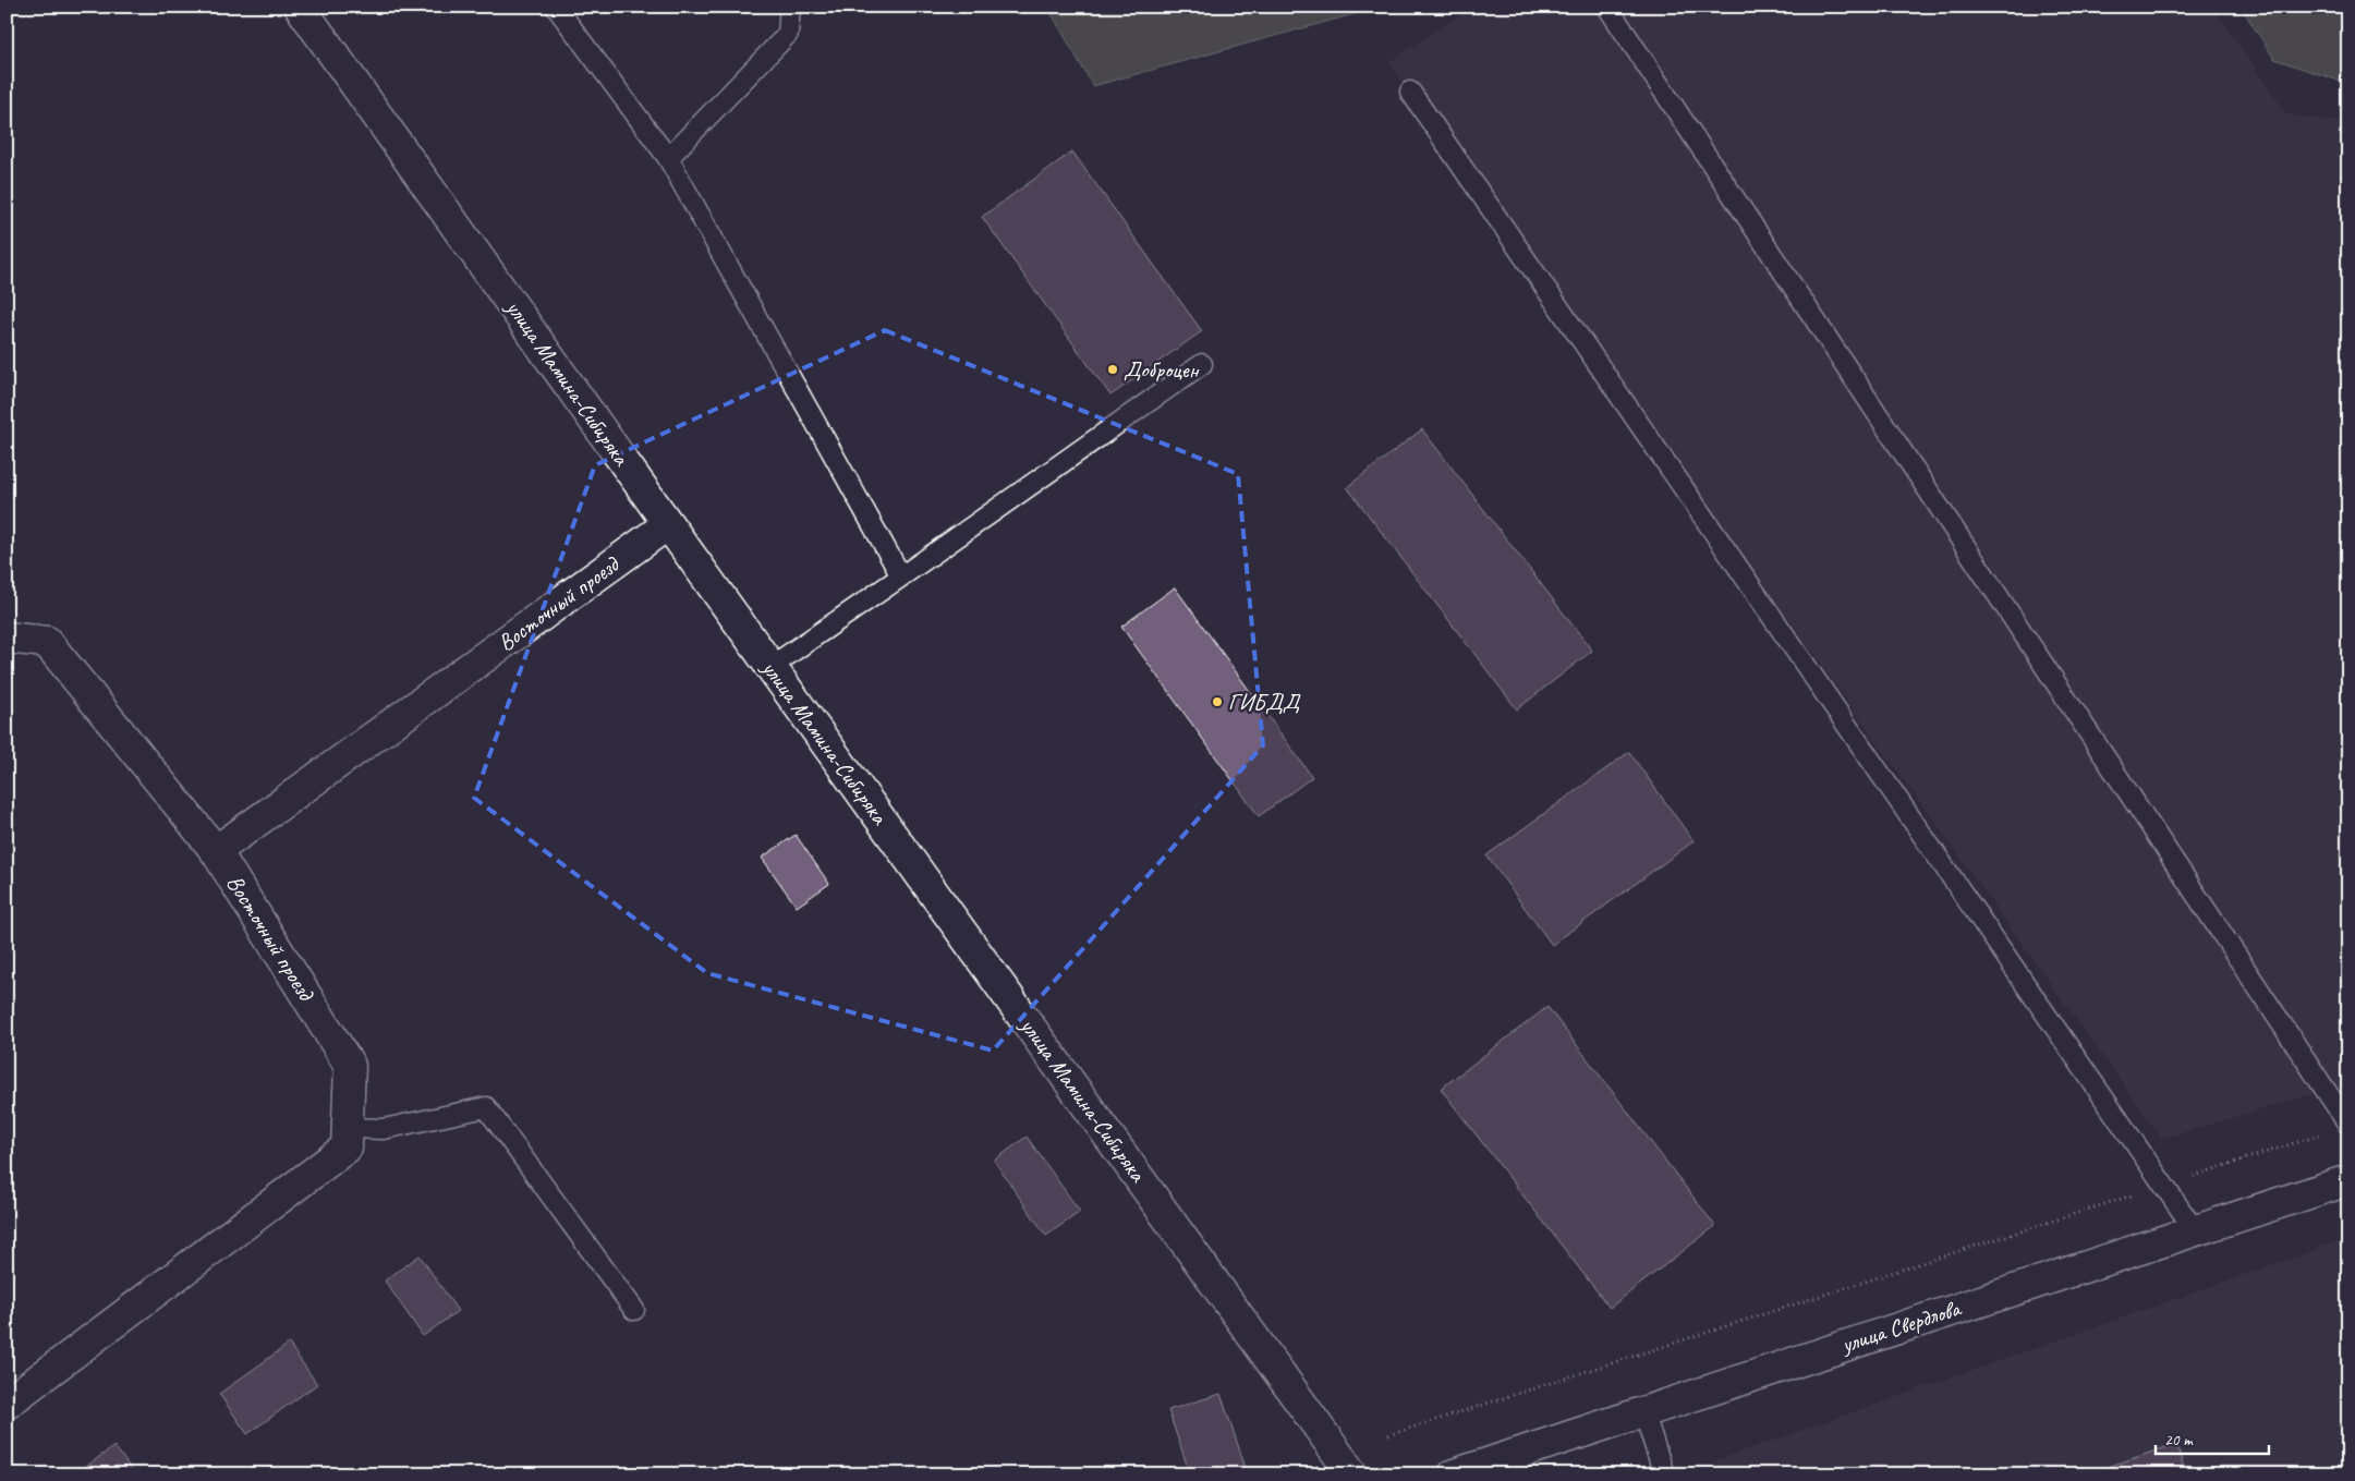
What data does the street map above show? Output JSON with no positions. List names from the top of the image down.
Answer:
{
  "streets": {
    "street": ["улица Мамина-Сибиряка", "Восточный проезд", "улица Свердлова"]
  },
  "crossings": [
    ["улица Мамина-Сибиряка", "Восточный проезд"]
  ],
  "places": ["Доброцен", "ГИБДД"],
  "scale_bar": "20 m"
}
